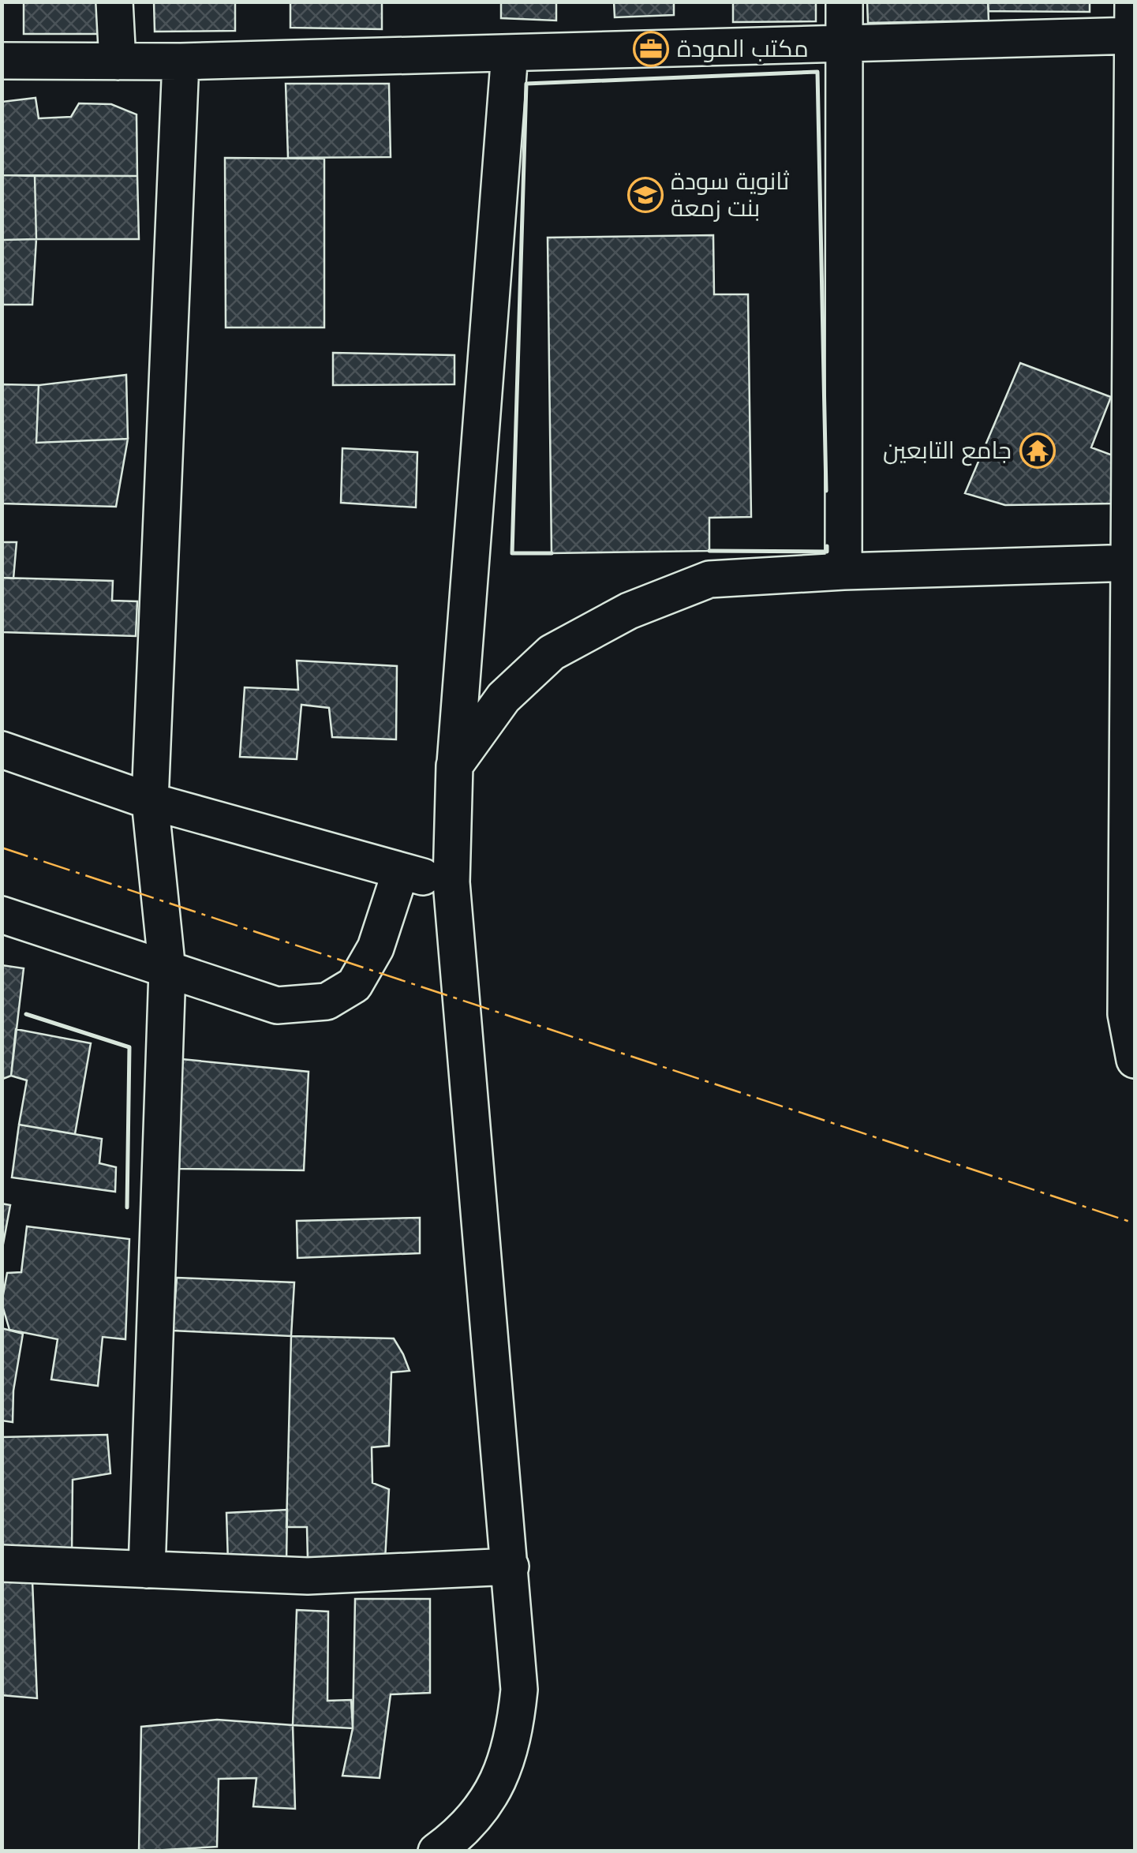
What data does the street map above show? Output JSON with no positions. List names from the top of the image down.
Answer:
{
  "places": {
    "office": ["مكتب المودة"],
    "school or university": ["ثانوية سودة بنت زمعة"],
    "temple": ["جامع التابعين"]
  }
}
